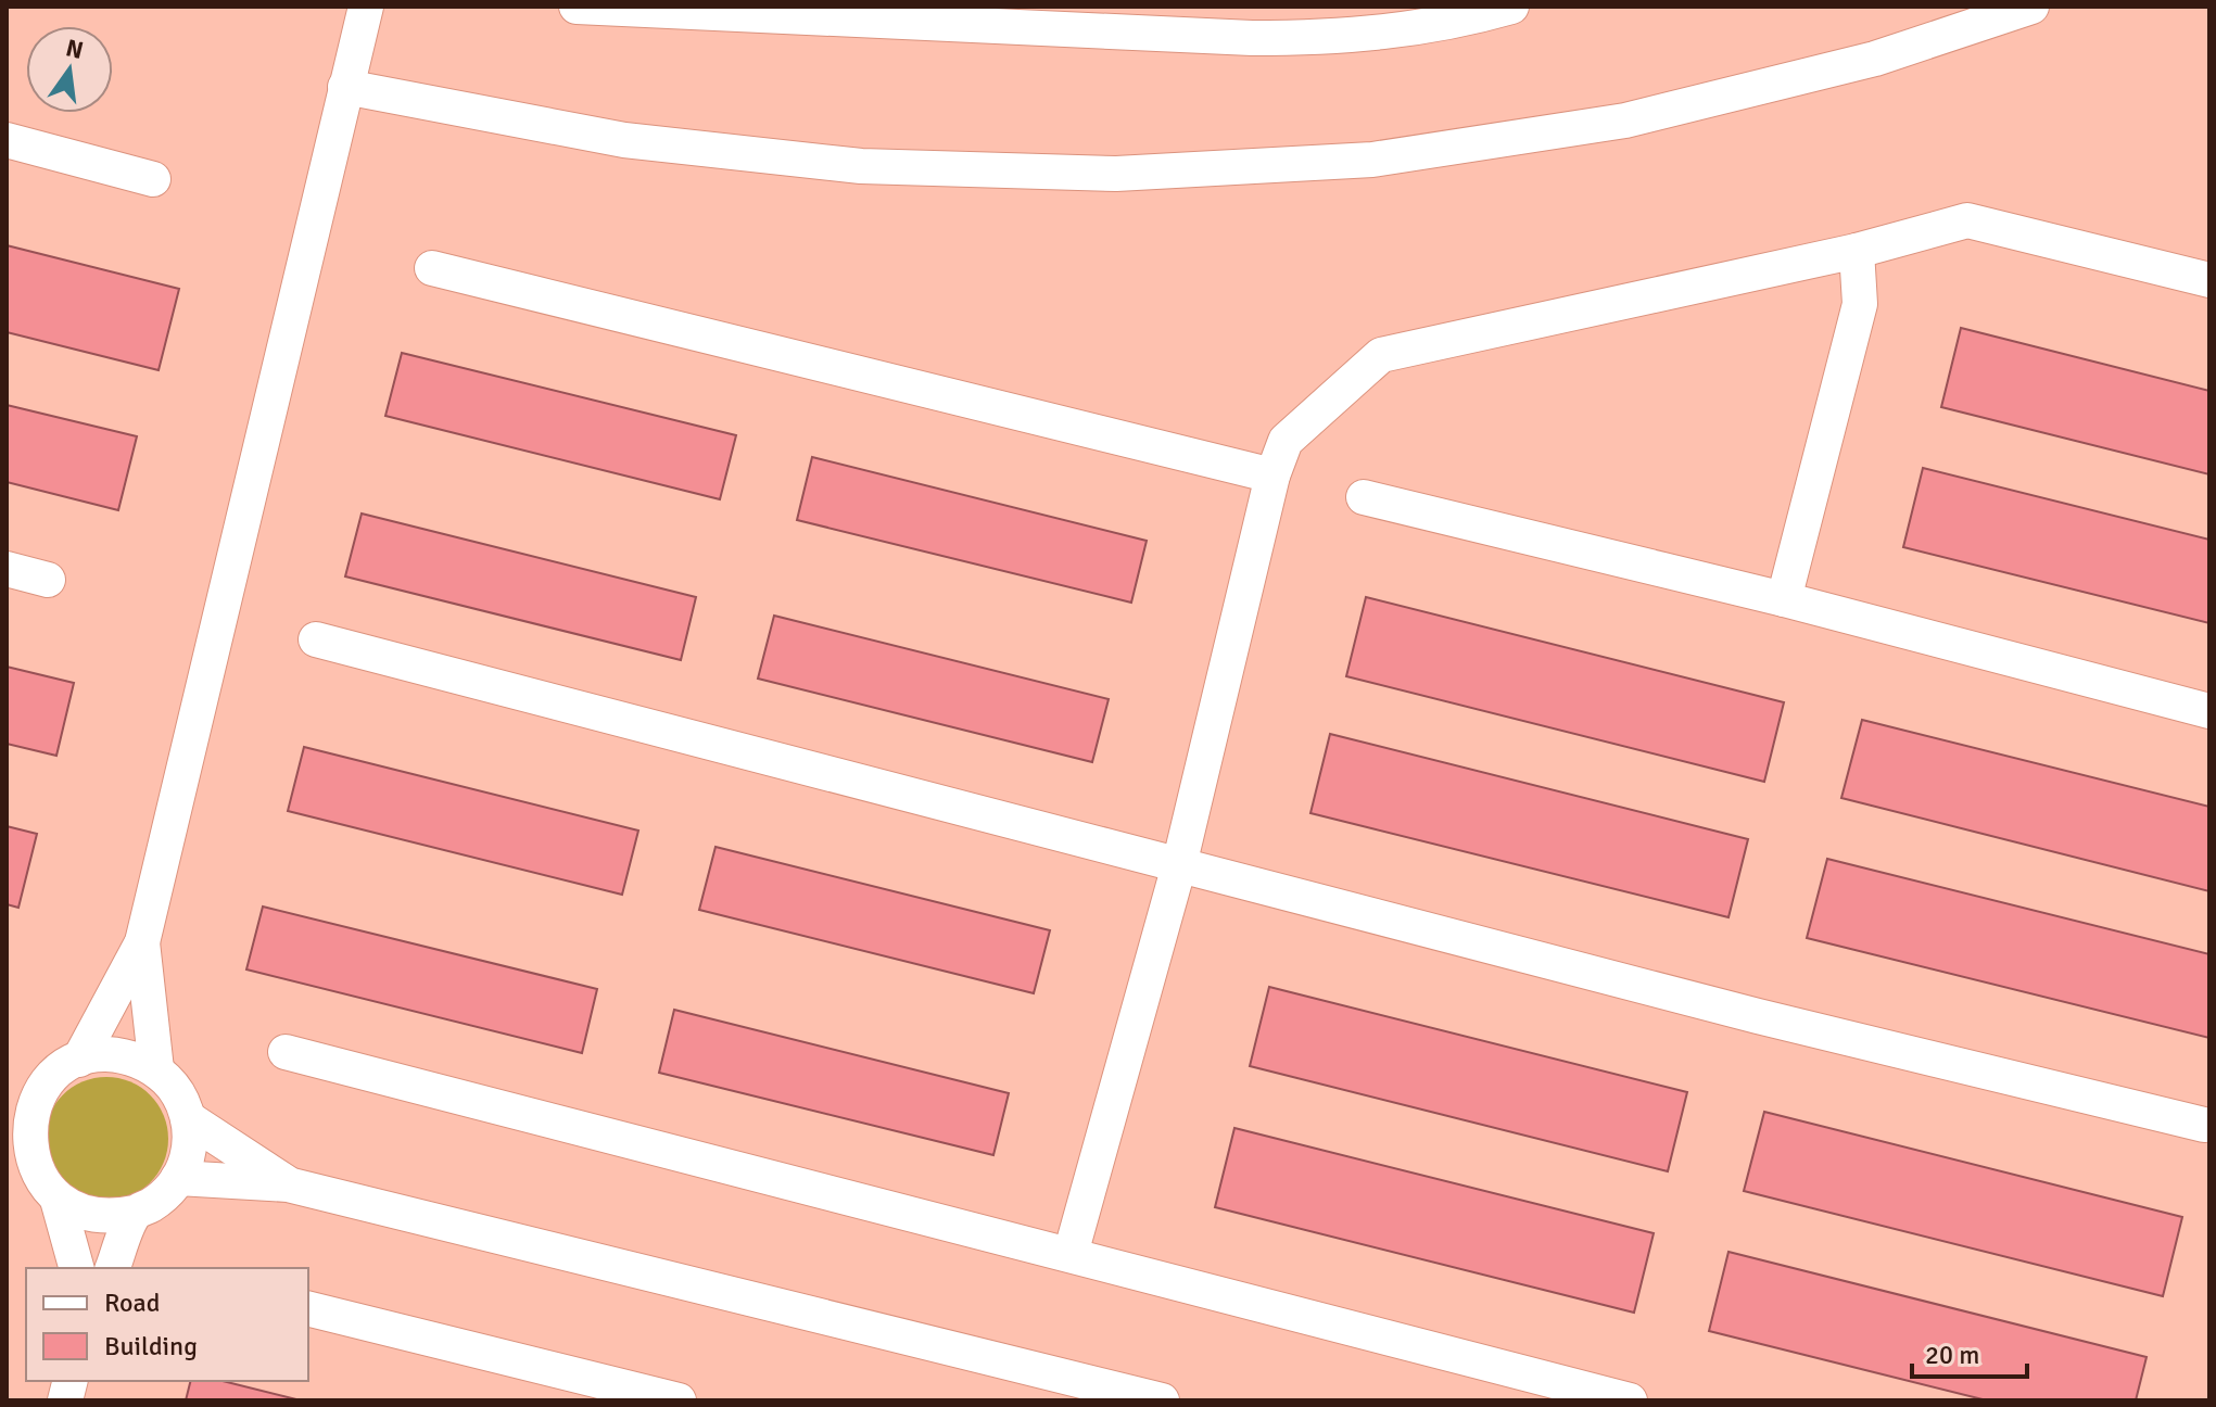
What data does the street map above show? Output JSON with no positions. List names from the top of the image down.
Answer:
{
  "legend": ["Road", "Building"],
  "scale_bar": "20 m",
  "north": "top"
}
